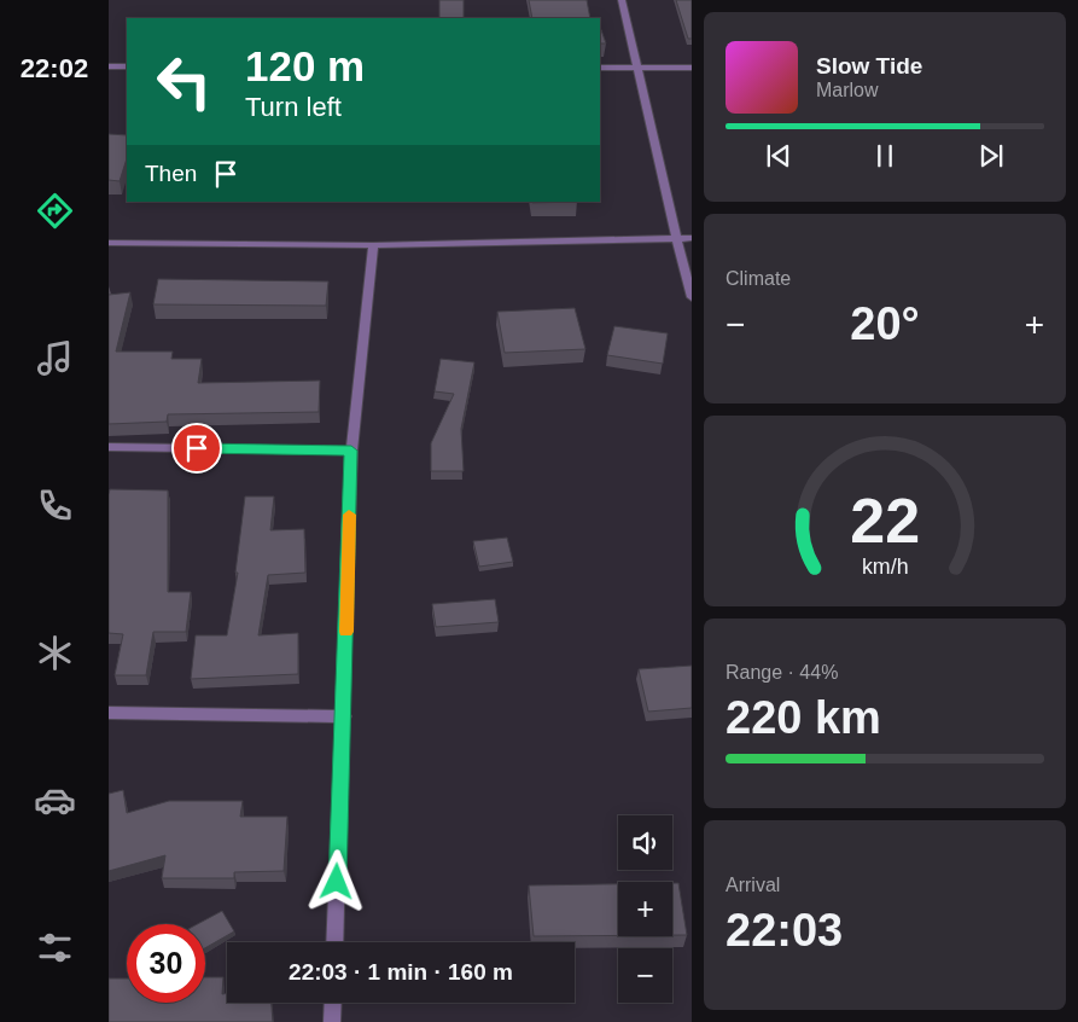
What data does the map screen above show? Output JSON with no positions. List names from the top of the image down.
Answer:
{
  "page": {
    "tabs": "22:02",
    "turn": ["120 m", "Turn left"],
    "song": ["Slow Tide", "Marlow"],
    "then": "Then",
    "tile": [
      "Climate",
      ["Range · 44%", "220 km"],
      ["Arrival", "22:03"]
    ],
    "heat": ["−", "20°", "+"],
    "map_buttons": ["+", "−"],
    "limit": "30",
    "trip": "22:03 · 1 min · 160 m",
    "gauge": ["22", "km/h"]
  }
}
